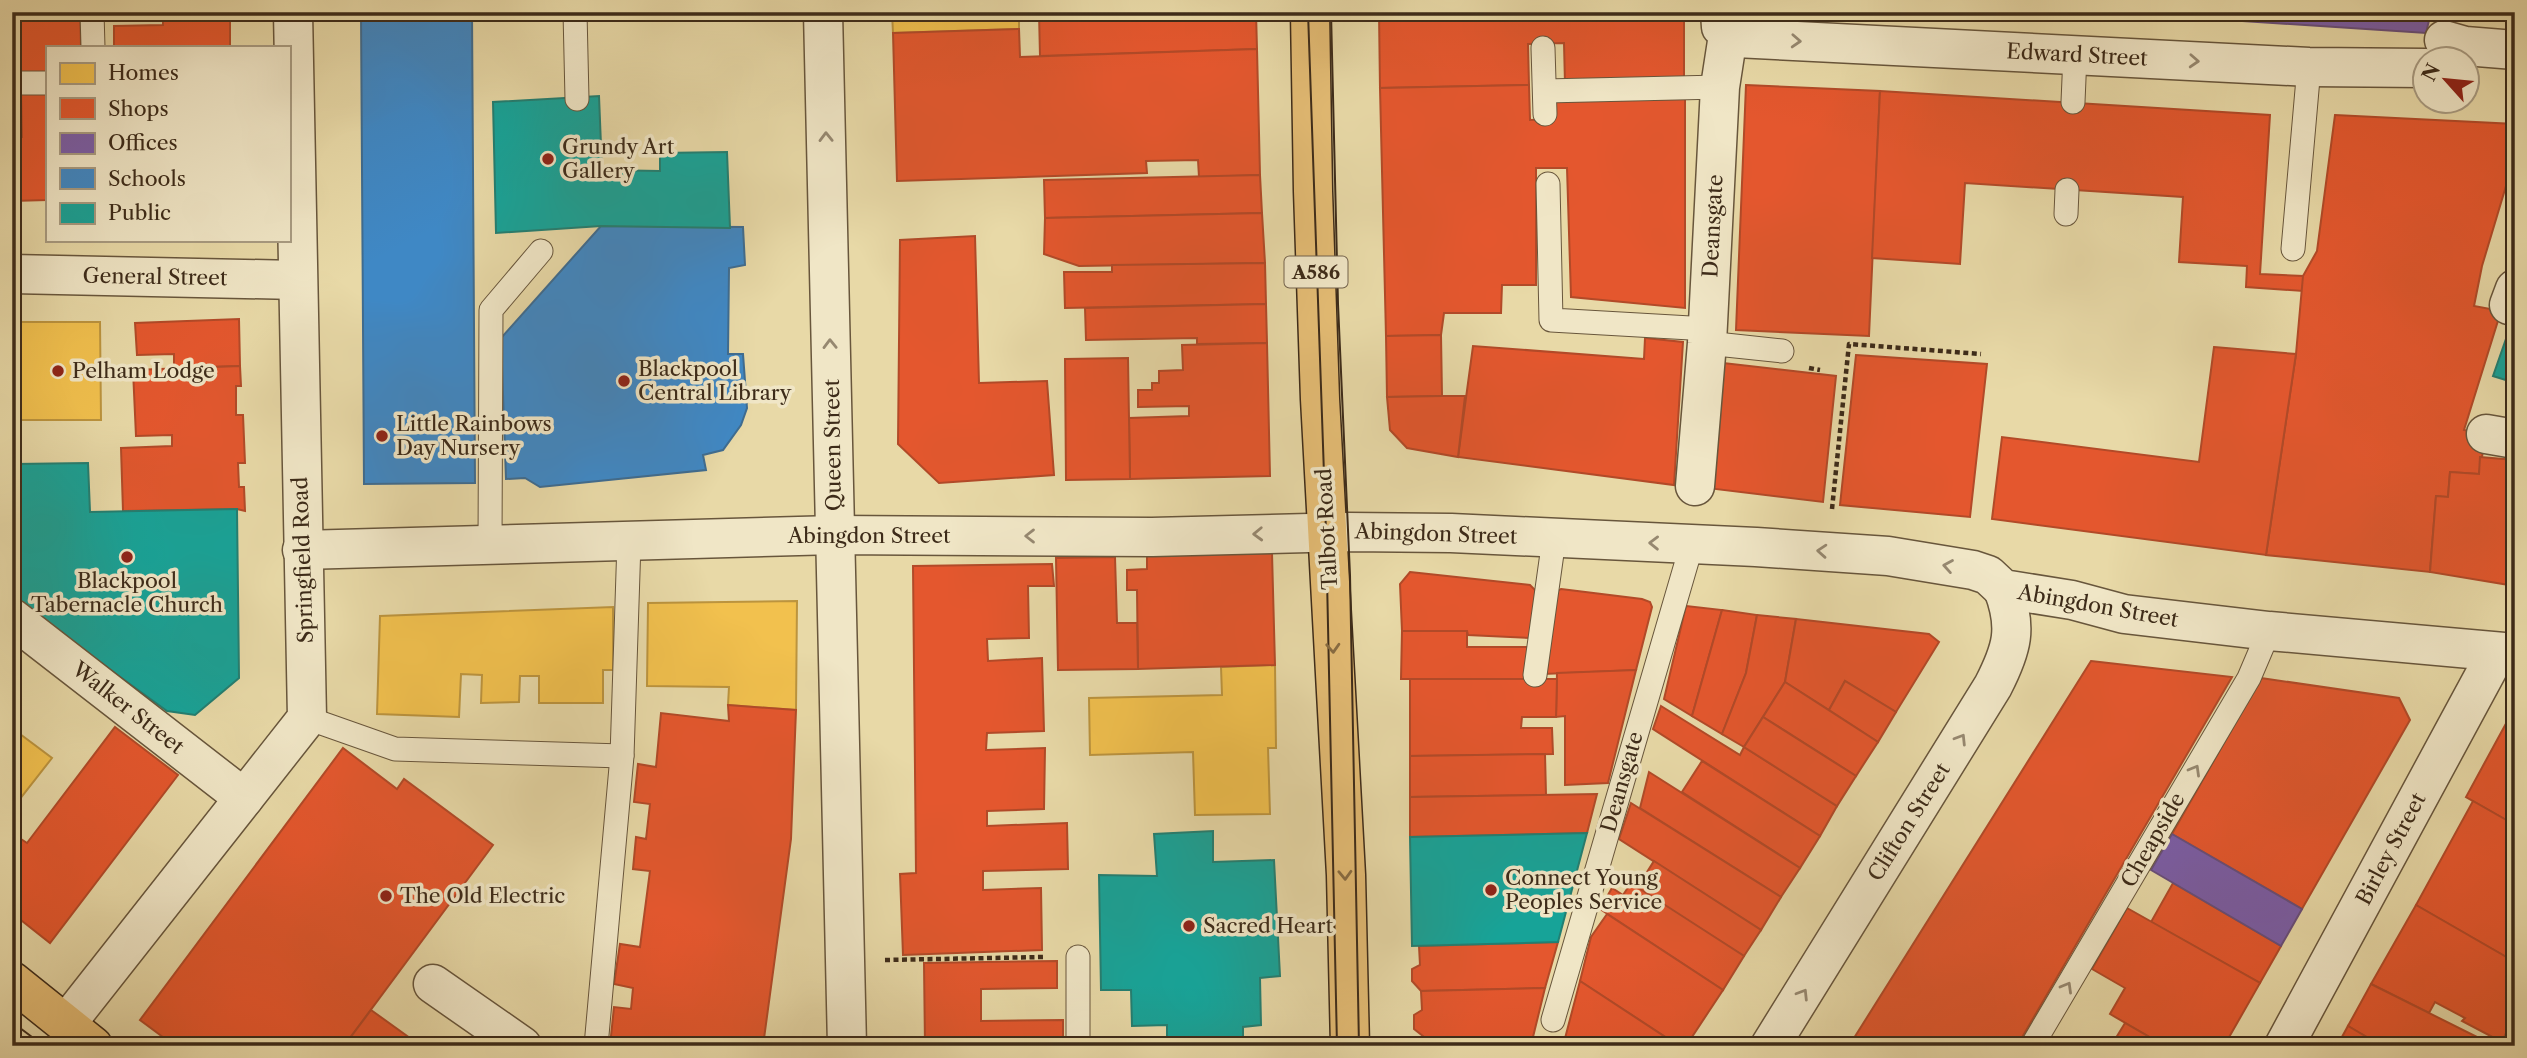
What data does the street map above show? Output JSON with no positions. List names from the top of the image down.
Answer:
{
  "streets": {
    "main road": ["A586", "Talbot Road"],
    "street": [
      "Edward Street",
      "Deansgate",
      "General Street",
      "Queen Street",
      "Abingdon Street",
      "Springfield Road",
      "Walker Street",
      "Clifton Street",
      "Birley Street"
    ],
    "lane": ["Cheapside"]
  },
  "crossings": [
    ["Edward Street", "Deansgate"],
    ["Deansgate", "Abingdon Street"],
    ["General Street", "Springfield Road"],
    ["Queen Street", "Abingdon Street"],
    ["Talbot Road", "Abingdon Street"],
    ["Abingdon Street", "Springfield Road"],
    ["Abingdon Street", "Clifton Street"],
    ["Abingdon Street", "Cheapside"],
    ["Abingdon Street", "Birley Street"]
  ],
  "one_way": [
    "Edward Street",
    "Queen Street",
    "Talbot Road",
    "Abingdon Street",
    "Clifton Street",
    "Cheapside"
  ],
  "places": [
    "Grundy Art Gallery",
    "Pelham Lodge",
    "Blackpool Central Library",
    "Little Rainbows Day Nursery",
    "Blackpool Tabernacle Church",
    "Connect Young Peoples Service",
    "The Old Electric",
    "Sacred Heart"
  ],
  "legend": [
    "Homes",
    "Shops",
    "Offices",
    "Schools",
    "Public"
  ],
  "north": "top left"
}
